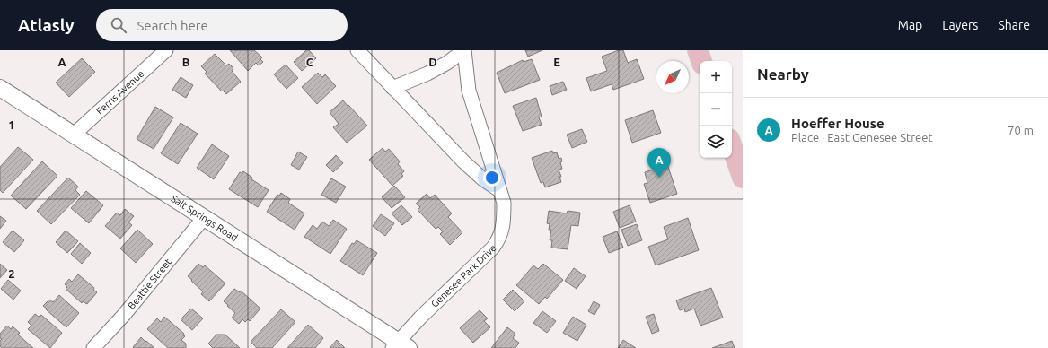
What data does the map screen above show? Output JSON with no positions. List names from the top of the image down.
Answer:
{
  "streets": {
    "street": [
      "Ferris Avenue",
      "Salt Springs Road",
      "Genesee Park Drive",
      "Beattie Street"
    ]
  },
  "crossings": [
    ["Ferris Avenue", "Salt Springs Road"],
    ["Salt Springs Road", "Genesee Park Drive"],
    ["Salt Springs Road", "Beattie Street"]
  ],
  "north": "bottom left",
  "page": {
    "header": "Atlasly",
    "search": "Search here",
    "nav": ["Map", "Layers", "Share"],
    "heading": "Nearby",
    "map_buttons": ["+", "−"],
    "list": [
      {
        "mark": "A",
        "name": "Hoeffer House",
        "note": "Place · East Genesee Street",
        "value": "70 m"
      }
    ],
    "pins": "A"
  },
  "grid": {
    "columns": [
      "A",
      "B",
      "C",
      "D",
      "E"
    ],
    "rows": ["1", "2"]
  }
}
